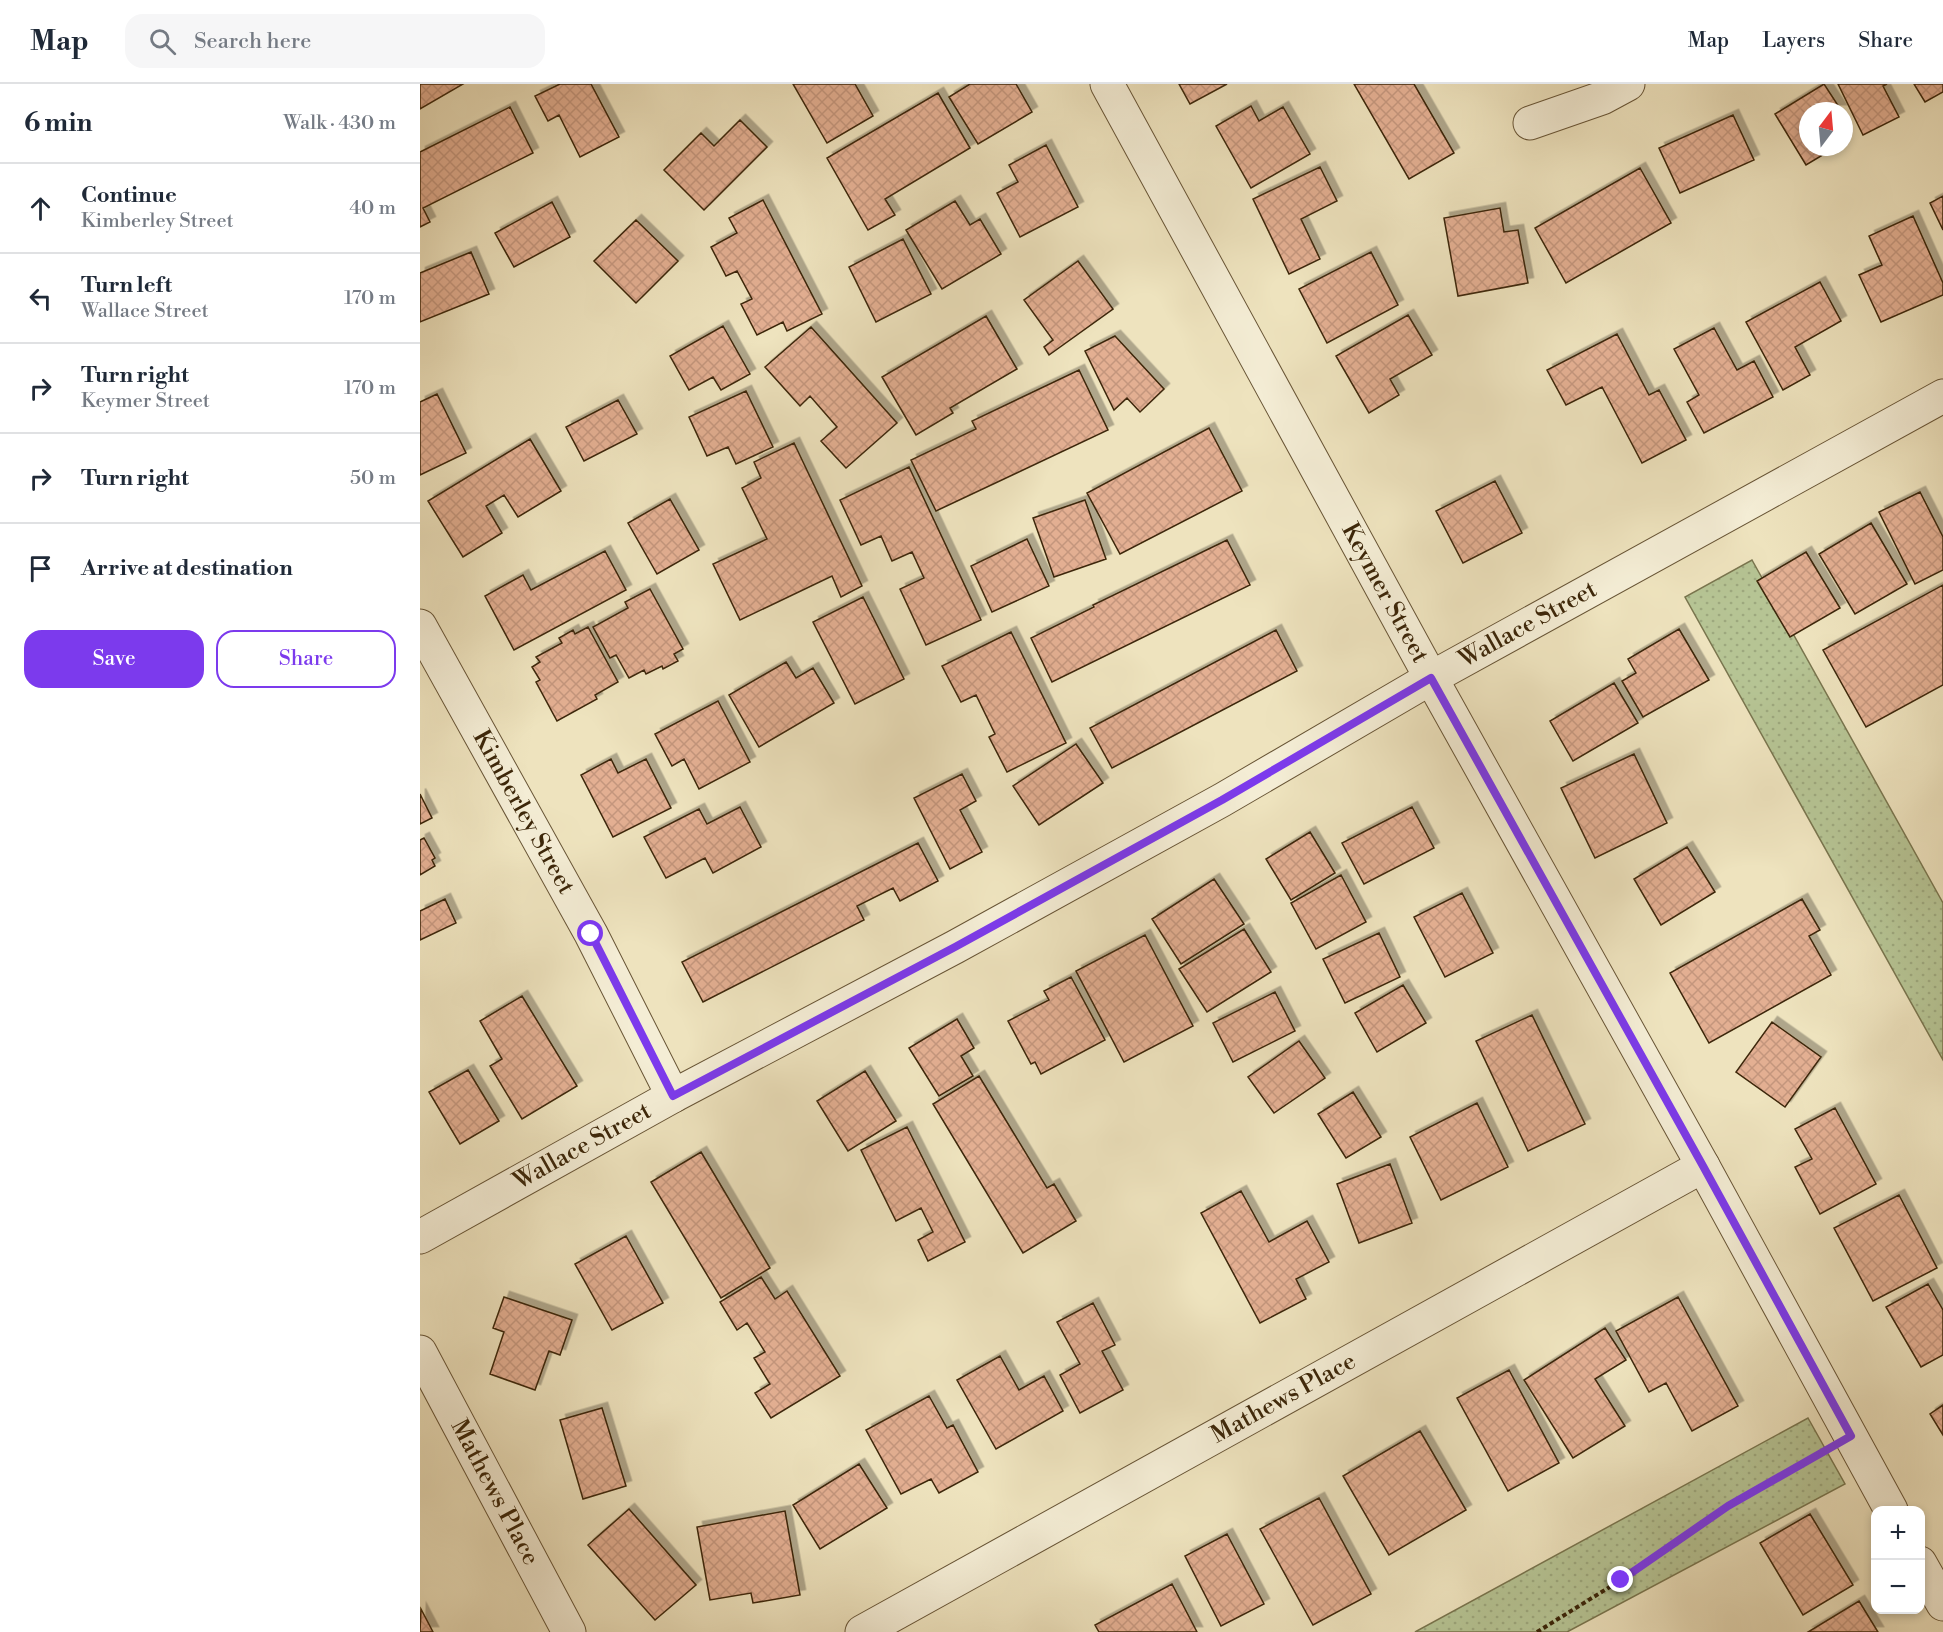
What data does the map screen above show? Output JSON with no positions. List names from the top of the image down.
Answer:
{
  "streets": {
    "street": [
      "Keymer Street",
      "Wallace Street",
      "Kimberley Street",
      "Mathews Place"
    ]
  },
  "crossings": [
    ["Keymer Street", "Wallace Street"],
    ["Keymer Street", "Mathews Place"],
    ["Wallace Street", "Kimberley Street"]
  ],
  "north": "top",
  "page": {
    "header": "Map",
    "search": "Search here",
    "nav": ["Map", "Layers", "Share"],
    "heading": ["6 min", "Walk · 430 m"],
    "list": [
      ["Continue", "Kimberley Street", "40 m"],
      ["Turn left", "Wallace Street", "170 m"],
      ["Turn right", "Keymer Street", "170 m"],
      ["Turn right", "50 m"],
      "Arrive at destination"
    ],
    "buttons": ["Save", "Share"],
    "map_buttons": ["+", "−"]
  }
}
